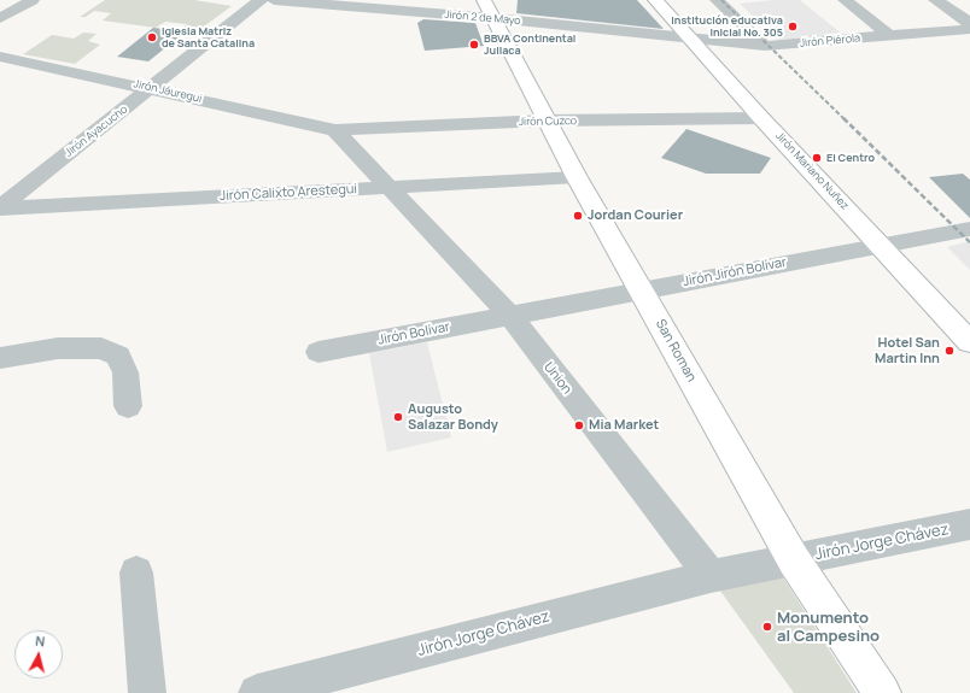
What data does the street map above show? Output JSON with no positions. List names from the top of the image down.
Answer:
{
  "streets": {
    "main road": ["Jirón Mariano Nuñez", "San Roman"],
    "street": [
      "Jirón 2 de Mayo",
      "Jirón Piérola",
      "Jirón Jáuregui",
      "Jirón Cuzco",
      "Jirón Ayacucho",
      "Jirón Calixto Arestegui",
      "Jirón Jirón Bolívar",
      "Jirón Bolívar",
      "Union",
      "Jirón Jorge Chávez"
    ]
  },
  "crossings": [
    ["Jirón 2 de Mayo", "Jirón Piérola"],
    ["Jirón 2 de Mayo", "Jirón Mariano Nuñez"],
    ["Jirón 2 de Mayo", "San Roman"],
    ["Jirón Piérola", "Jirón Mariano Nuñez"],
    ["Jirón Jáuregui", "Jirón Cuzco"],
    ["Jirón Jáuregui", "Jirón Ayacucho"],
    ["Jirón Jáuregui", "Union"],
    ["Jirón Cuzco", "Jirón Mariano Nuñez"],
    ["Jirón Cuzco", "San Roman"],
    ["Jirón Cuzco", "Union"],
    ["Jirón Ayacucho", "Jirón Calixto Arestegui"],
    ["Jirón Mariano Nuñez", "Jirón Jirón Bolívar"],
    ["Jirón Calixto Arestegui", "San Roman"],
    ["Jirón Calixto Arestegui", "Union"],
    ["Jirón Jirón Bolívar", "Jirón Bolívar"],
    ["Jirón Jirón Bolívar", "San Roman"],
    ["Jirón Jirón Bolívar", "Union"],
    ["Jirón Bolívar", "Union"],
    ["San Roman", "Jirón Jorge Chávez"],
    ["Union", "Jirón Jorge Chávez"]
  ],
  "places": [
    "Institución educativa inicial No. 305",
    "Iglesia Matriz de Santa Catalina",
    "BBVA Continental Juliaca",
    "El Centro",
    "Jordan Courier",
    "Hotel San Martin Inn",
    "Augusto Salazar Bondy",
    "Mia Market",
    "Monumento al Campesino"
  ],
  "north": "top"
}
